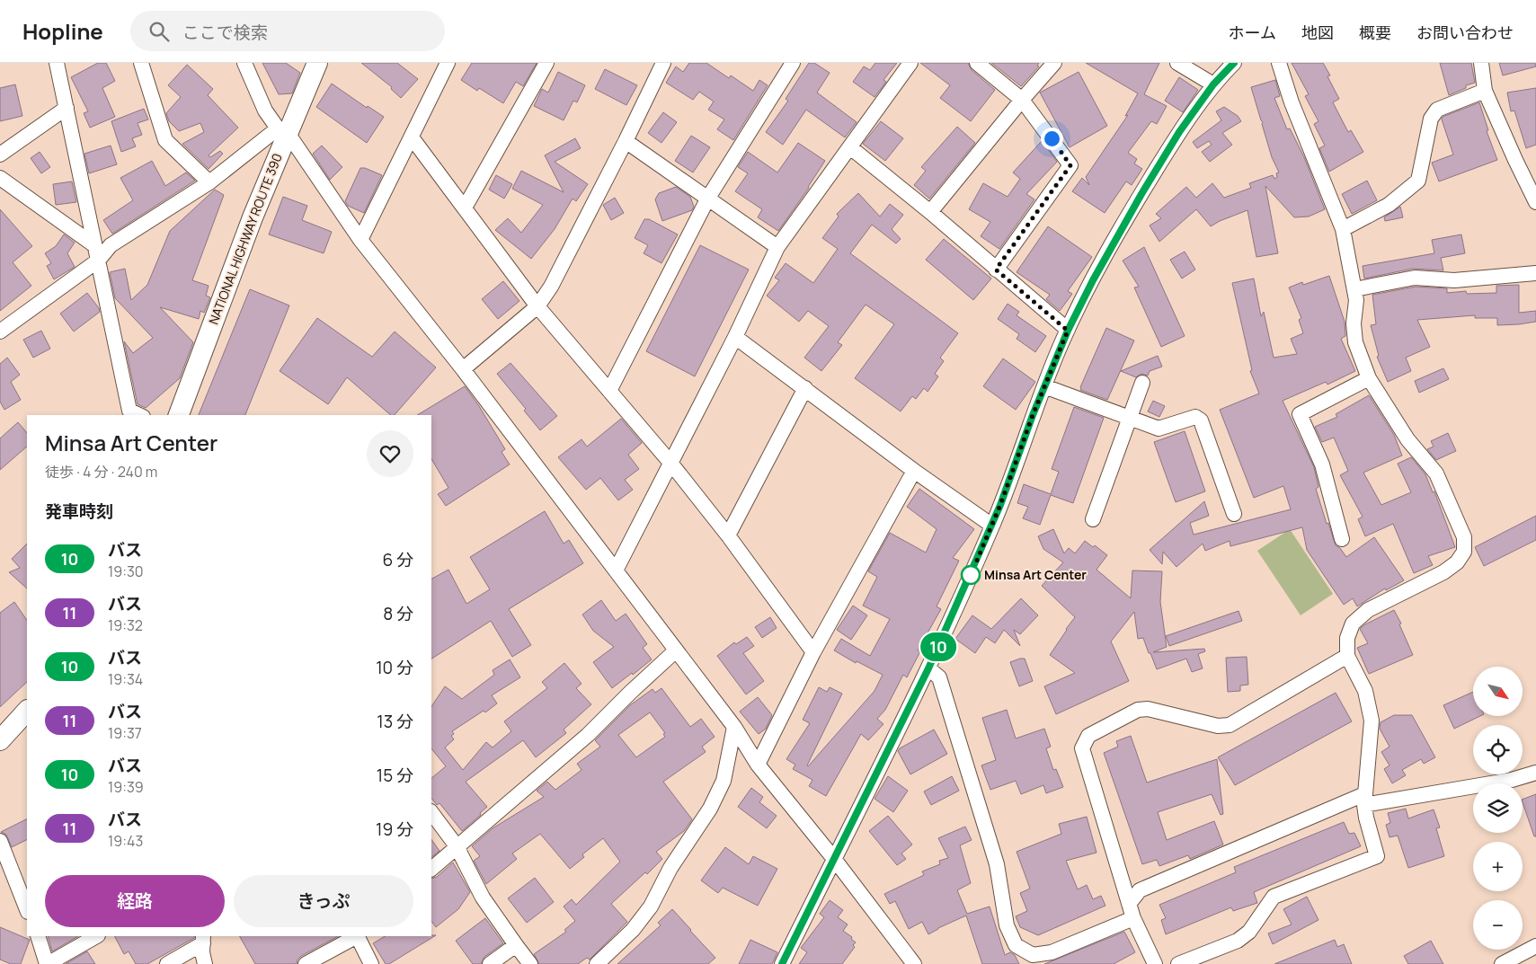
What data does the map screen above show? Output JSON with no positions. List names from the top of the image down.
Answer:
{
  "streets": {
    "highway": ["NATIONAL HIGHWAY ROUTE 390"]
  },
  "places": ["Minsa Art Center"],
  "lines": ["bus line 10"],
  "north": "bottom right",
  "page": {
    "header": "Hopline",
    "search": "ここで検索",
    "nav": [
      "ホーム",
      "地図",
      "概要",
      "お問い合わせ"
    ],
    "on_map": "10",
    "heading": [
      ["Minsa Art Center", "徒歩 · 4 分 · 240 m"],
      "発車時刻"
    ],
    "list": [
      {
        "mark": "10",
        "name": "バス",
        "note": "19:30",
        "value": "6 分"
      },
      {
        "mark": "11",
        "name": "バス",
        "note": "19:32",
        "value": "8 分"
      },
      {
        "mark": "10",
        "name": "バス",
        "note": "19:34",
        "value": "10 分"
      },
      {
        "mark": "11",
        "name": "バス",
        "note": "19:37",
        "value": "13 分"
      },
      {
        "mark": "10",
        "name": "バス",
        "note": "19:39",
        "value": "15 分"
      },
      {
        "mark": "11",
        "name": "バス",
        "note": "19:43",
        "value": "19 分"
      }
    ],
    "map_buttons": ["+", "−"],
    "buttons": ["経路", "きっぷ"]
  }
}
